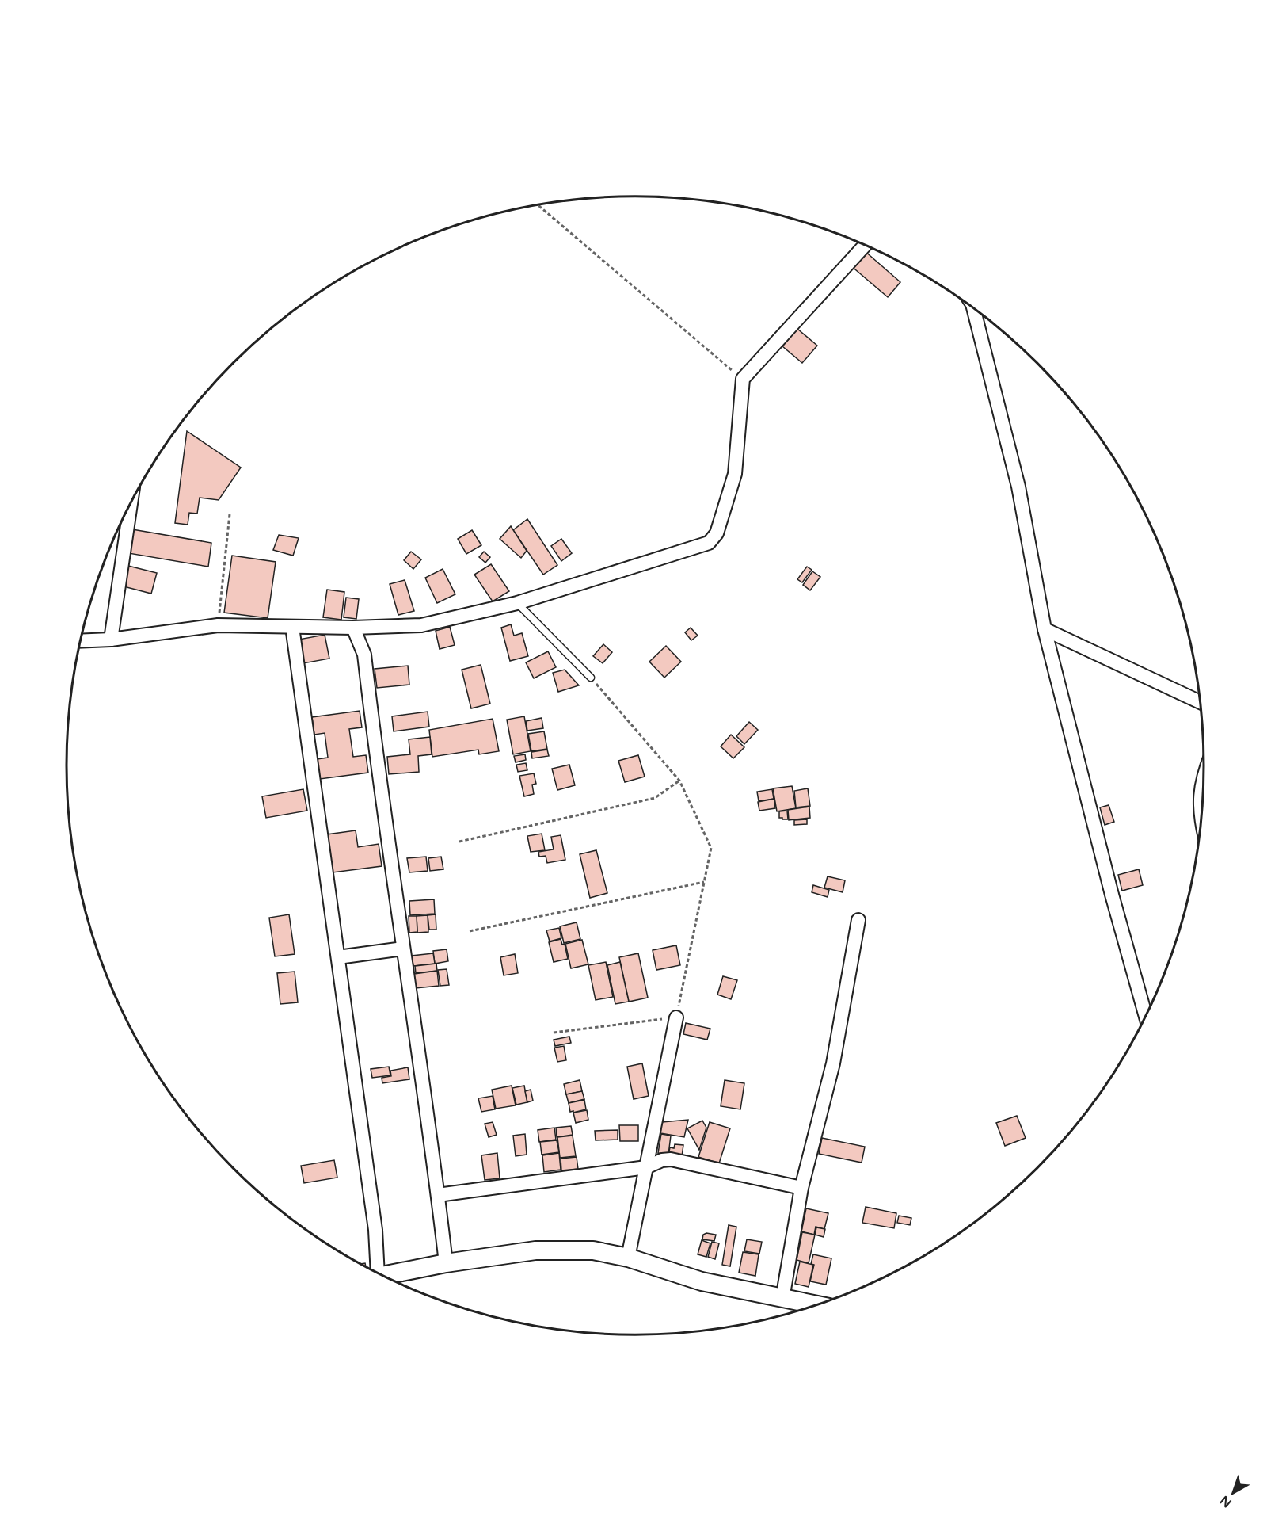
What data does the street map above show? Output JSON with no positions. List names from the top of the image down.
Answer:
{
  "north": "bottom left"
}
